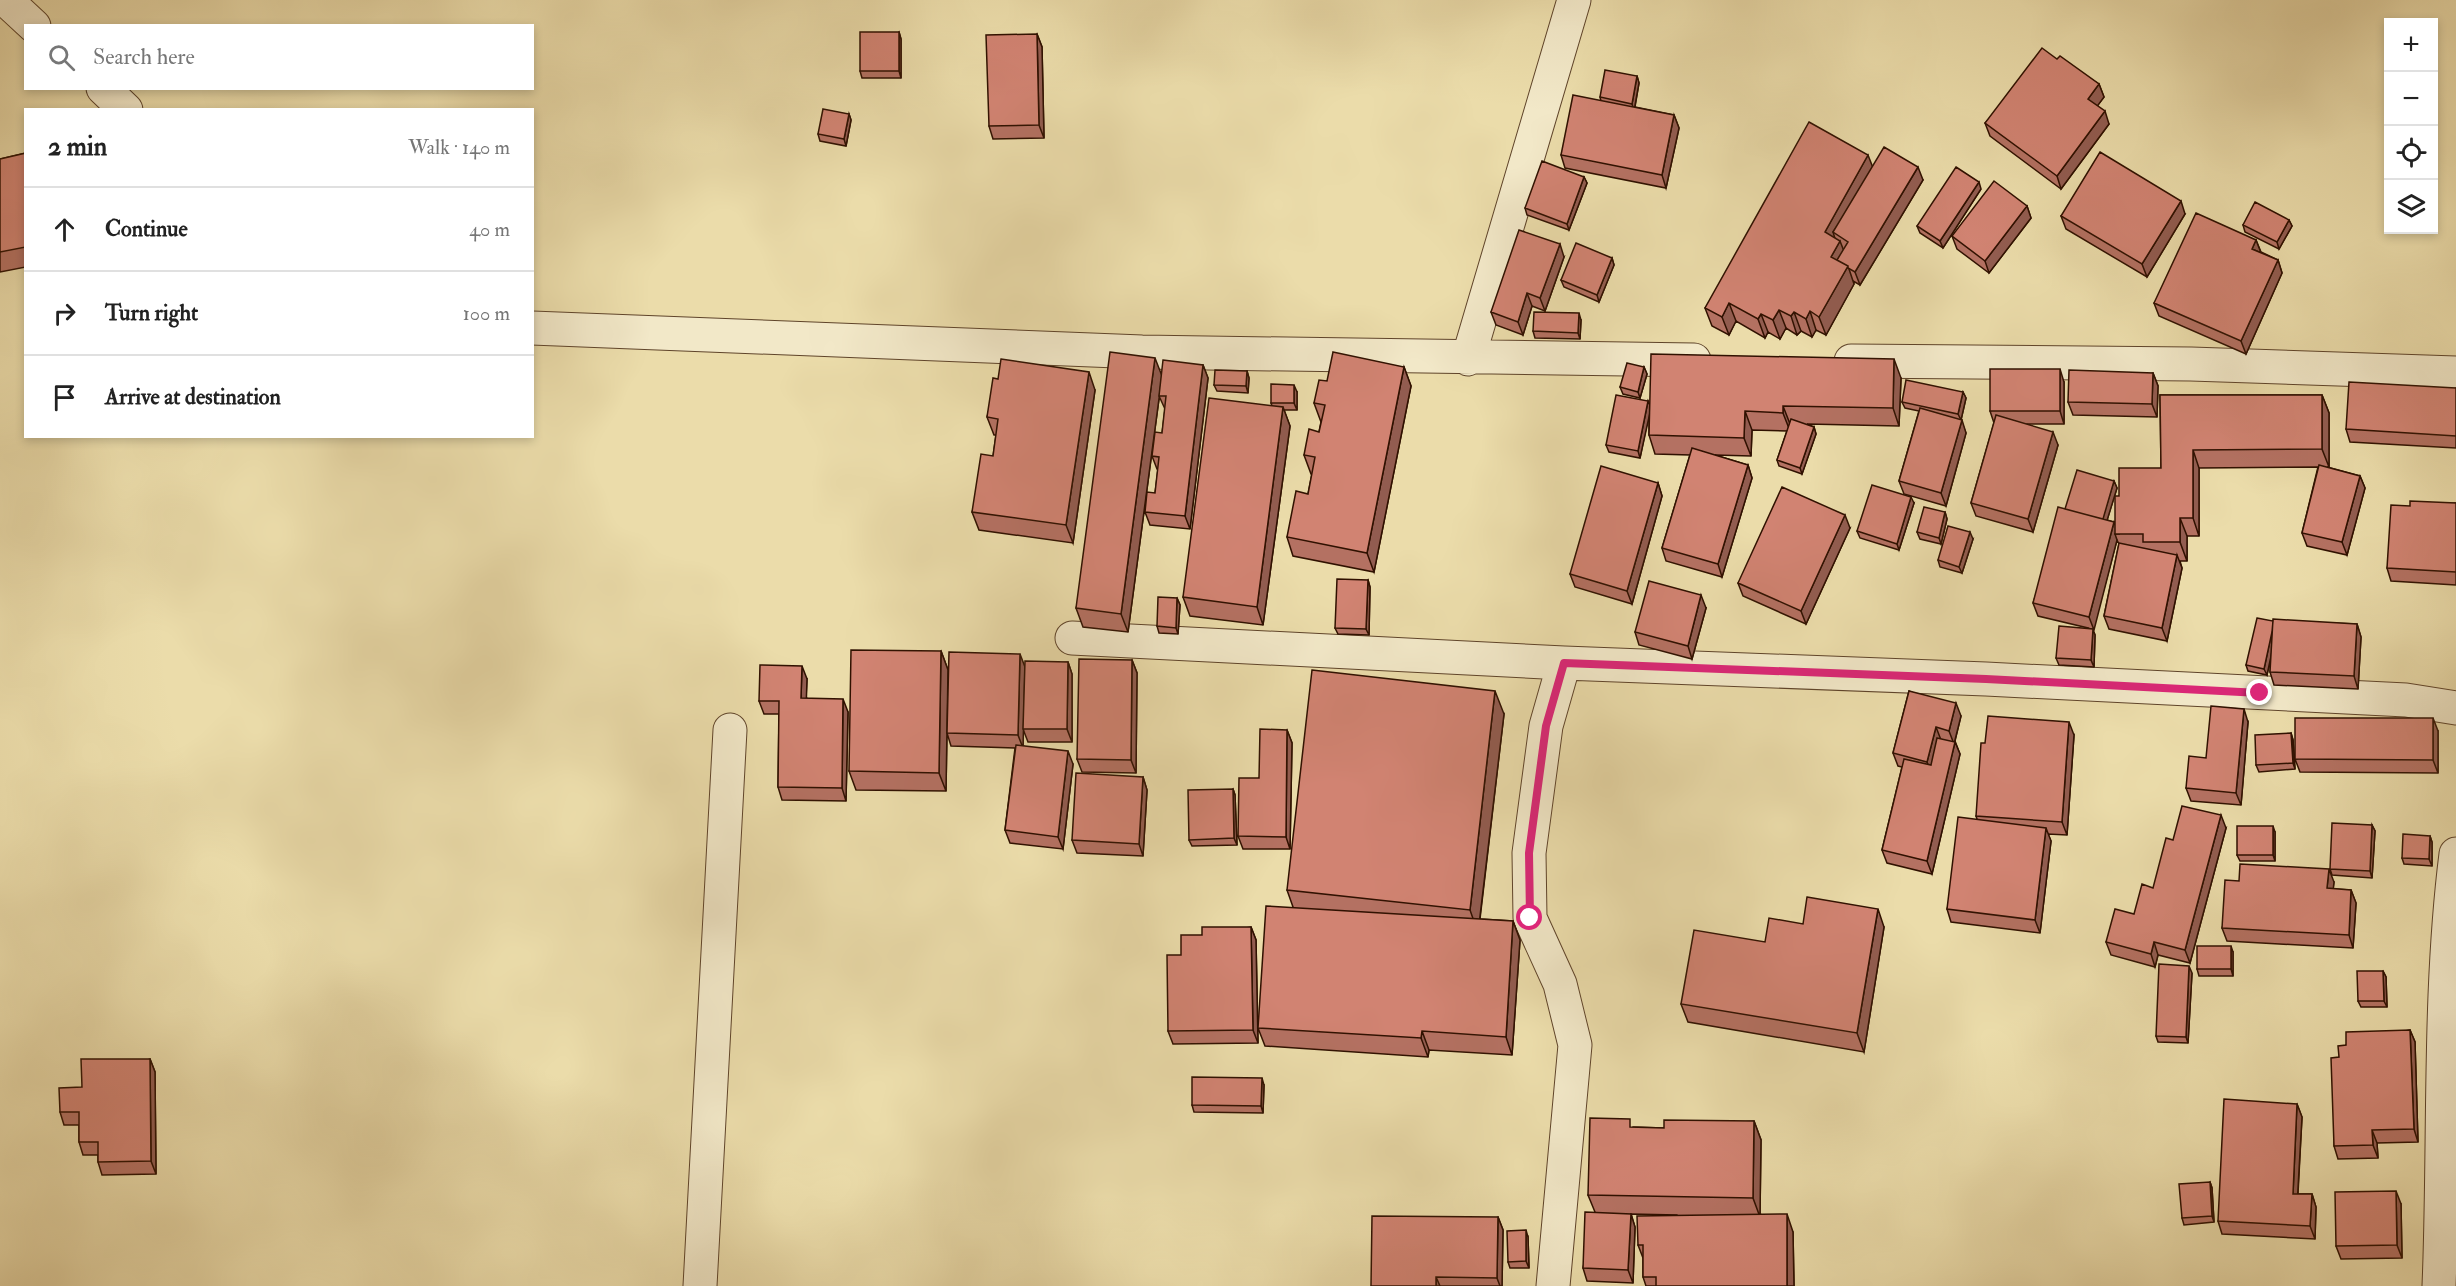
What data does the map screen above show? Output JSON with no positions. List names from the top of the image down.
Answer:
{
  "page": {
    "map_buttons": ["+", "−"],
    "search": "Search here",
    "heading": ["2 min", "Walk · 140 m"],
    "list": [
      ["Continue", "40 m"],
      ["Turn right", "100 m"],
      "Arrive at destination"
    ]
  }
}
